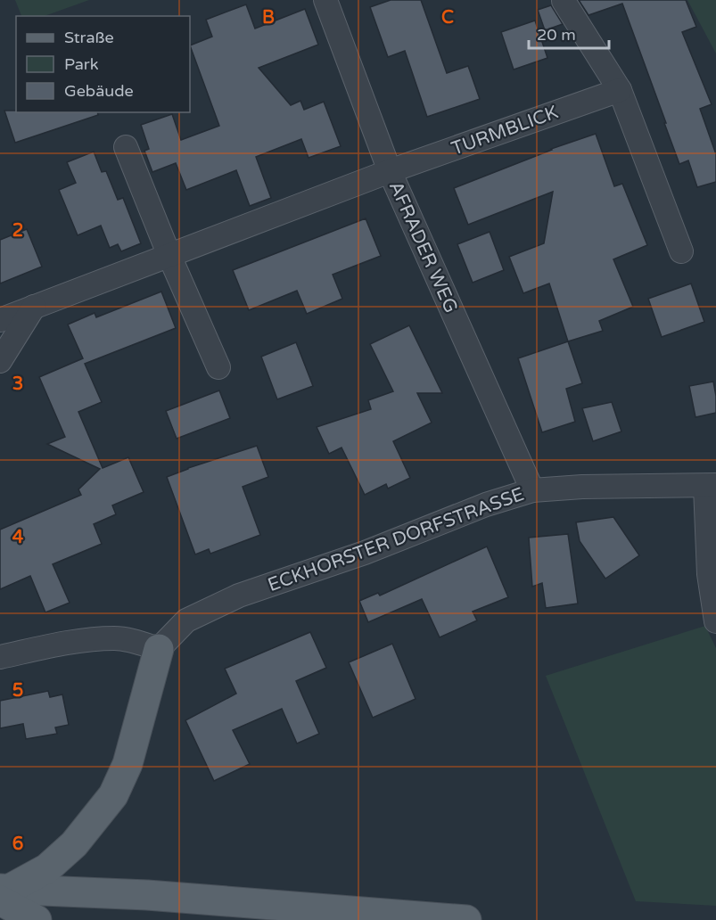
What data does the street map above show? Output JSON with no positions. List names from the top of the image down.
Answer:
{
  "streets": {
    "street": ["TURMBLICK", "AFRADER WEG", "ECKHORSTER DORFSTRASSE"]
  },
  "crossings": [
    ["TURMBLICK", "AFRADER WEG"],
    ["AFRADER WEG", "ECKHORSTER DORFSTRASSE"]
  ],
  "legend": ["Straße", "Park", "Gebäude"],
  "scale_bar": "20 m",
  "grid": {
    "columns": ["B", "C"],
    "rows": [
      "2",
      "3",
      "4",
      "5",
      "6"
    ]
  }
}
